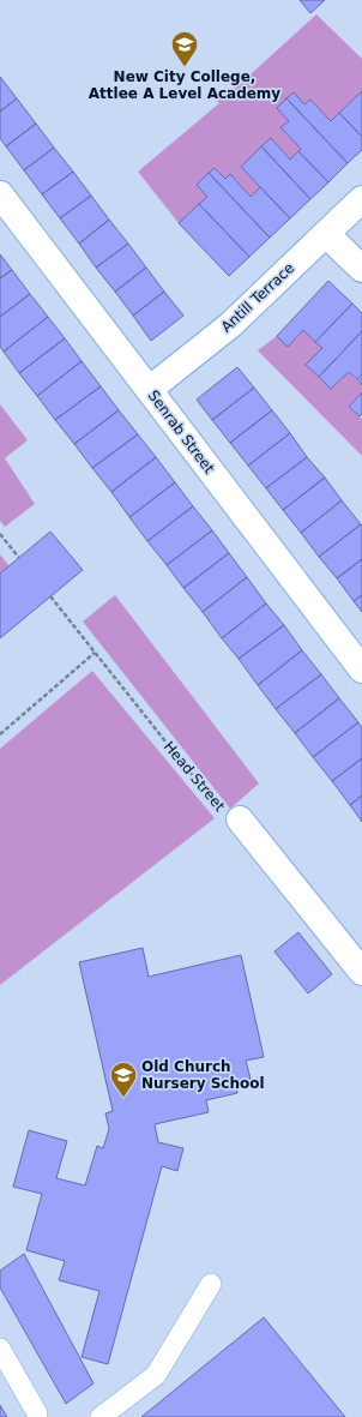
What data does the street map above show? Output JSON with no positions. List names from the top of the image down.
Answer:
{
  "streets": {
    "street": ["Antill Terrace", "Senrab Street", "Head Street"]
  },
  "crossings": [
    ["Antill Terrace", "Senrab Street"]
  ],
  "places": {
    "school or university": ["New City College, Attlee A Level Academy", "Old Church Nursery School"]
  }
}
